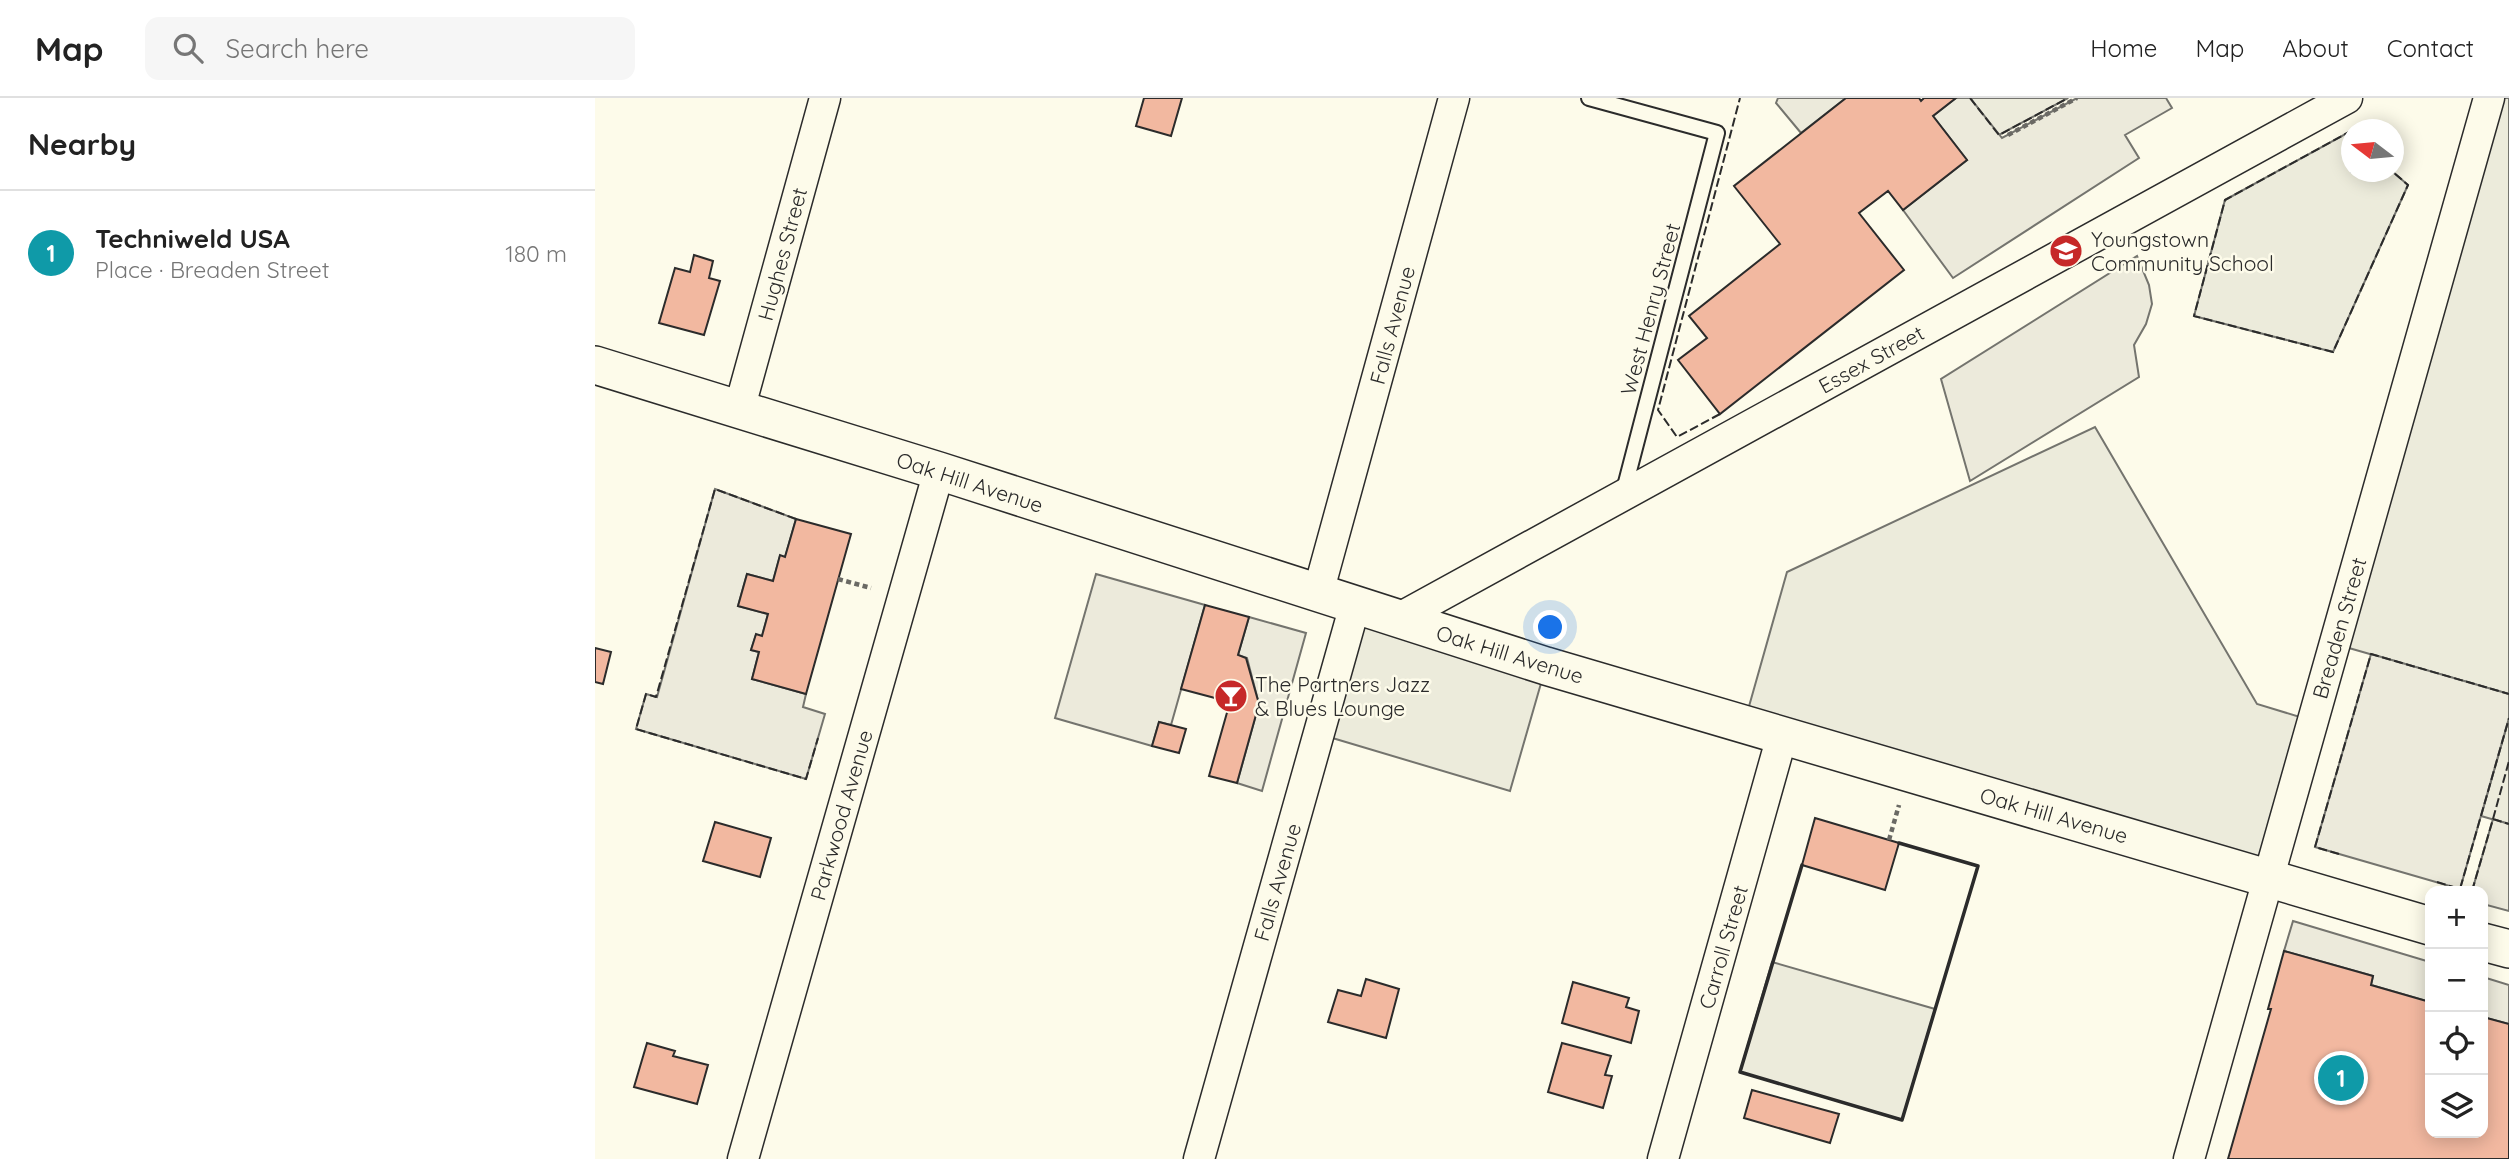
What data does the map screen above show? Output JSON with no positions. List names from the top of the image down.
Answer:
{
  "streets": {
    "street": [
      "Hughes Street",
      "Falls Avenue",
      "Essex Street",
      "Oak Hill Avenue",
      "Breaden Street",
      "Parkwood Avenue",
      "Carroll Street"
    ],
    "lane": ["West Henry Street"]
  },
  "crossings": [
    ["Hughes Street", "Oak Hill Avenue"],
    ["West Henry Street", "Essex Street"],
    ["Falls Avenue", "Oak Hill Avenue"],
    ["Essex Street", "Oak Hill Avenue"],
    ["Oak Hill Avenue", "Breaden Street"],
    ["Oak Hill Avenue", "Parkwood Avenue"],
    ["Oak Hill Avenue", "Carroll Street"]
  ],
  "places": {
    "school or university": ["Youngstown Community School"],
    "bar": ["The Partners Jazz & Blues Lounge"]
  },
  "north": "left",
  "page": {
    "header": "Map",
    "search": "Search here",
    "nav": [
      "Home",
      "Map",
      "About",
      "Contact"
    ],
    "heading": "Nearby",
    "list": [
      {
        "mark": "1",
        "name": "Techniweld USA",
        "note": "Place · Breaden Street",
        "value": "180 m"
      }
    ],
    "map_buttons": ["+", "−"],
    "pins": "1"
  }
}
